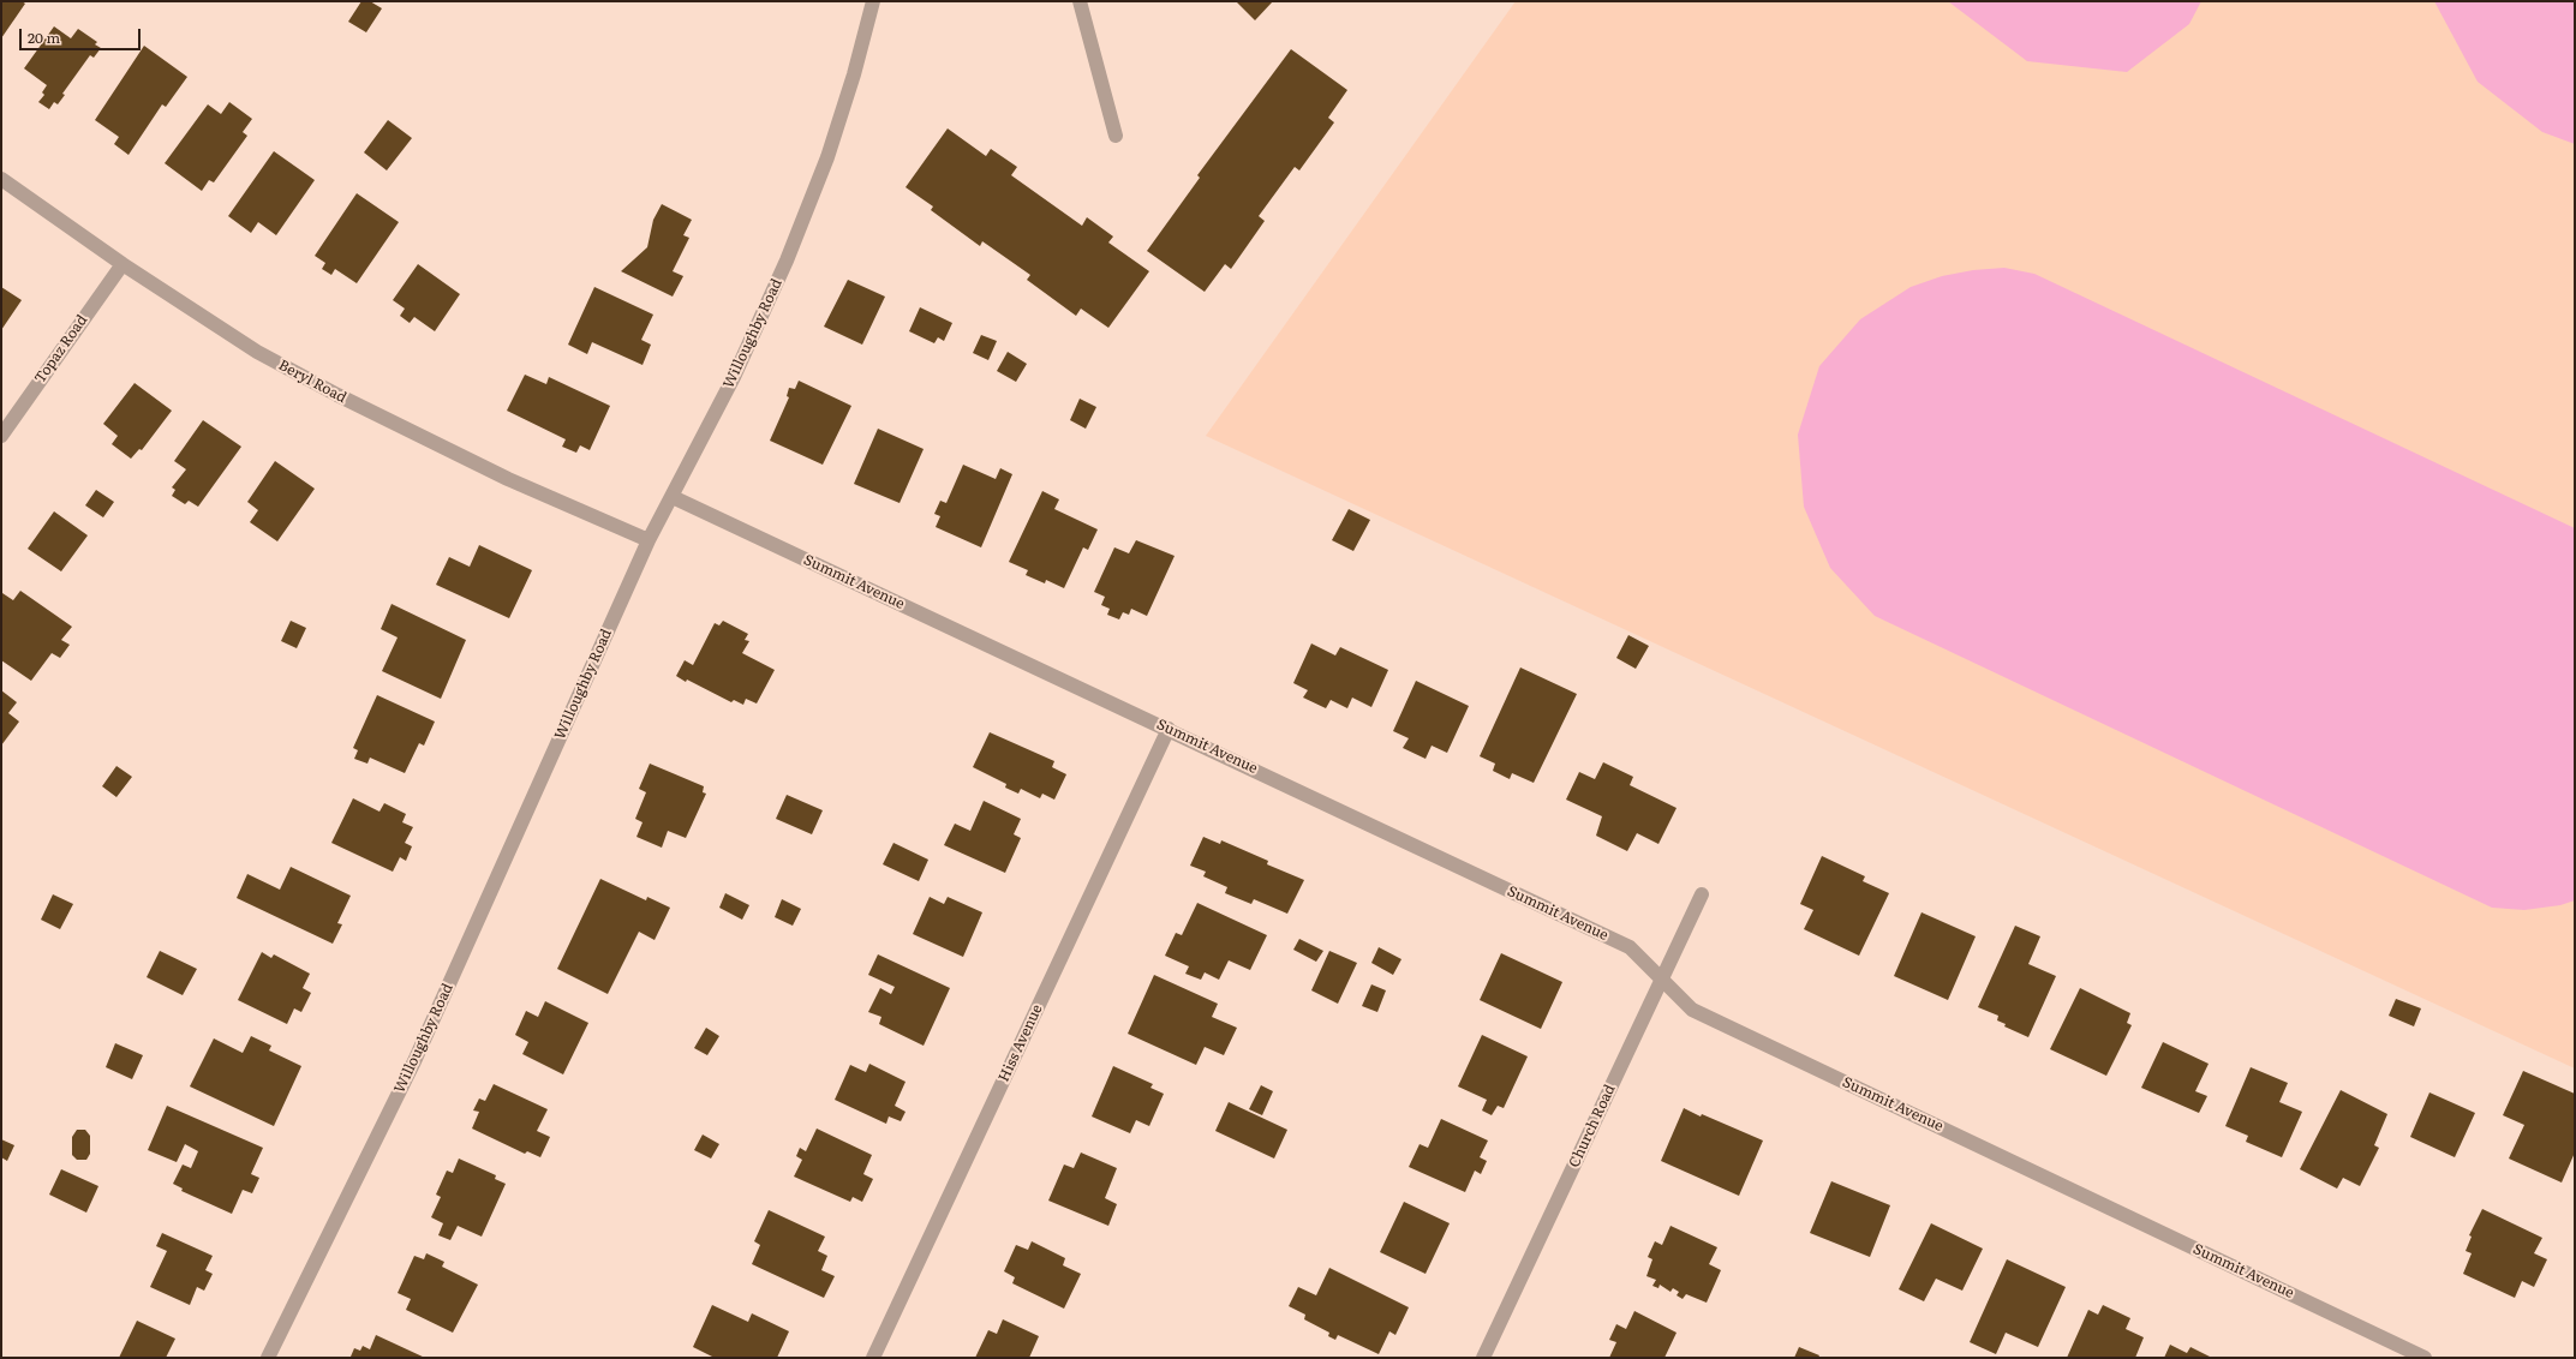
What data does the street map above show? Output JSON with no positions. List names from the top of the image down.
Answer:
{
  "streets": {
    "street": [
      "Willoughby Road",
      "Topaz Road",
      "Beryl Road",
      "Summit Avenue",
      "Hiss Avenue",
      "Church Road"
    ]
  },
  "crossings": [
    ["Willoughby Road", "Beryl Road"],
    ["Willoughby Road", "Summit Avenue"],
    ["Topaz Road", "Beryl Road"],
    ["Summit Avenue", "Hiss Avenue"],
    ["Summit Avenue", "Church Road"]
  ],
  "scale_bar": "20 m"
}
